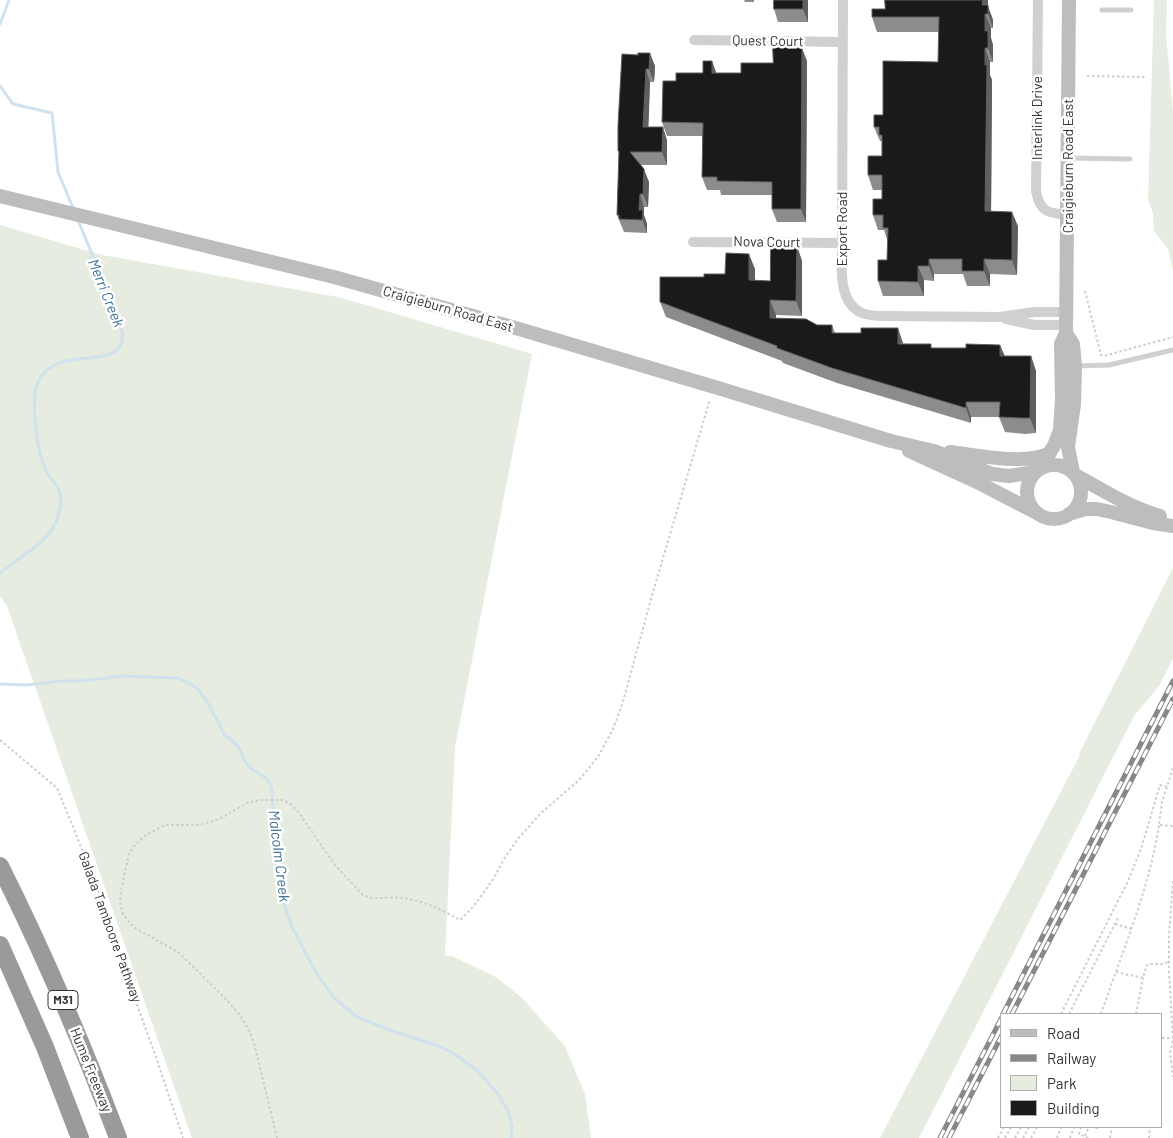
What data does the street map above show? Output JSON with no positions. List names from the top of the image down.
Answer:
{
  "streets": {
    "highway": ["M31", "Hume Freeway"],
    "main road": ["Craigieburn Road East"],
    "street": [
      "Quest Court",
      "Interlink Drive",
      "Export Road",
      "Nova Court"
    ],
    "path": ["Galada Tamboore Pathway"]
  },
  "crossings": [
    ["Quest Court", "Export Road"],
    ["Interlink Drive", "Craigieburn Road East"],
    ["Craigieburn Road East", "Export Road"],
    ["Export Road", "Nova Court"]
  ],
  "water": ["Merri Creek", "Malcolm Creek"],
  "legend": [
    "Road",
    "Railway",
    "Park",
    "Building"
  ]
}
